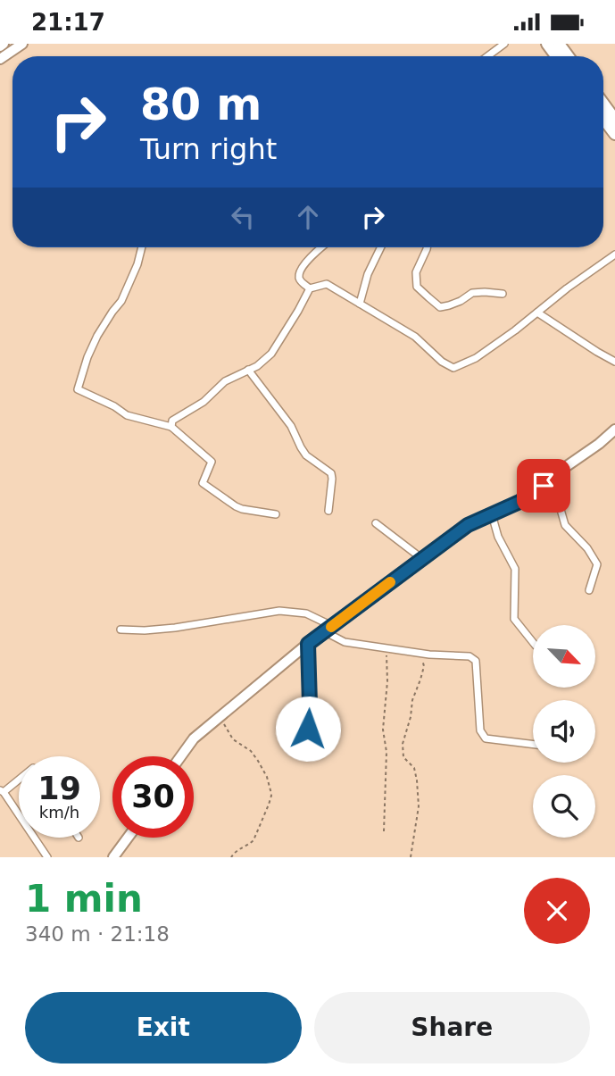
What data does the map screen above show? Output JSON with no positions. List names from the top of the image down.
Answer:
{
  "north": "bottom right",
  "page": {
    "status": "21:17",
    "turn": ["80 m", "Turn right"],
    "speed": "19 km/h",
    "limit": "30",
    "heading": ["1 min", "340 m · 21:18"],
    "buttons": ["Exit", "Share"]
  }
}
